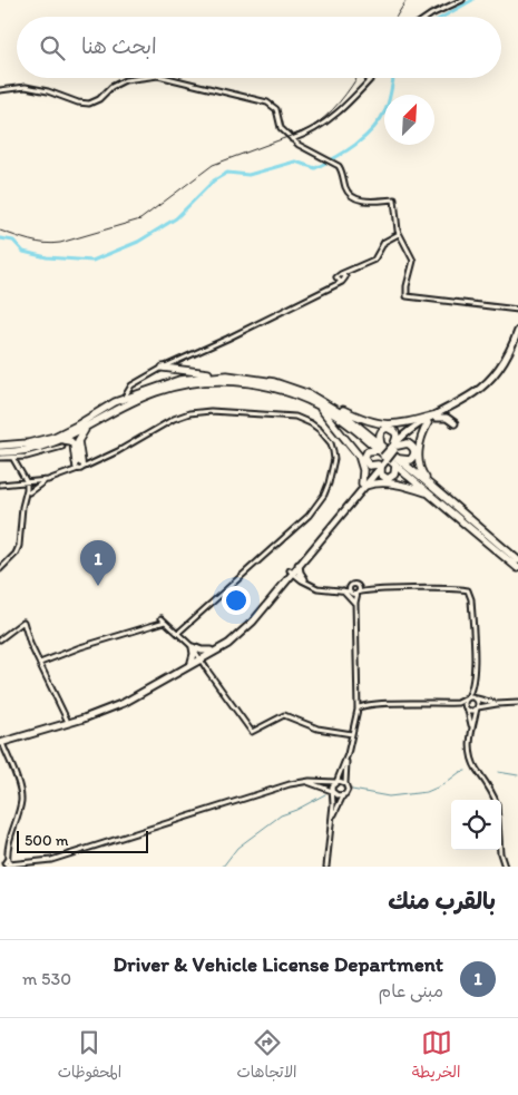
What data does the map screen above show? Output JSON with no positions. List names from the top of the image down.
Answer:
{
  "scale_bar": "500 m",
  "north": "top right",
  "page": {
    "search": "ابحث هنا",
    "pins": "1",
    "scale": "500 m",
    "heading": "بالقرب منك",
    "list": [
      {
        "mark": "1",
        "name": "Driver & Vehicle License Department",
        "note": "مبنى عام",
        "value": "530 m"
      }
    ],
    "nav": ["الخريطة", "الاتجاهات", "المحفوظات"]
  }
}
